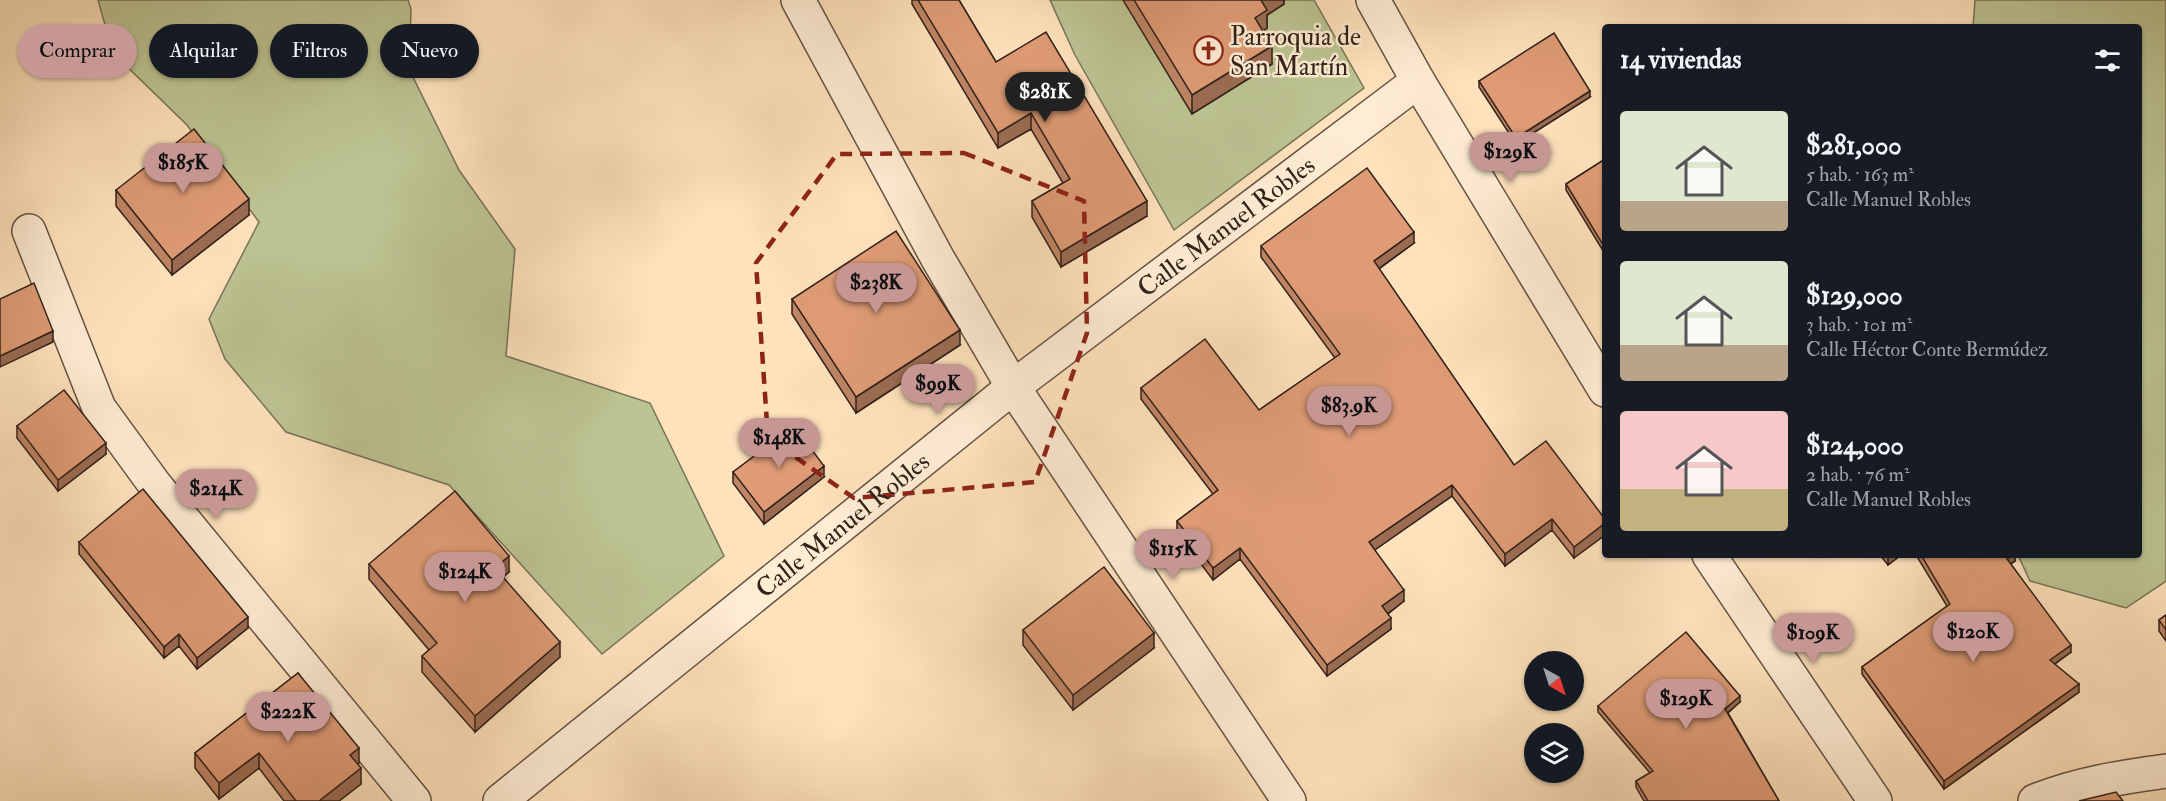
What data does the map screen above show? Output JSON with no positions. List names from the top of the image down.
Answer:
{
  "streets": {
    "street": ["Calle Manuel Robles"]
  },
  "places": {
    "church": ["Parroquia de San Martín"]
  },
  "north": "bottom right",
  "page": {
    "chip": [
      "Comprar",
      "Alquilar",
      "Filtros",
      "Nuevo"
    ],
    "heading": "14 viviendas",
    "price": [
      "$281K",
      "$129K",
      "$185K",
      "$238K",
      "$99K",
      "$83.9K",
      "$148K",
      "$214K",
      "$115K",
      "$124K",
      "$120K",
      "$109K",
      "$129K",
      "$222K"
    ],
    "list": [
      {
        "name": "$281,000",
        "note": "5 hab. · 163 m² · Calle Manuel Robles"
      },
      {
        "name": "$129,000",
        "note": "3 hab. · 101 m² · Calle Héctor Conte Bermúdez"
      },
      {
        "name": "$124,000",
        "note": "2 hab. · 76 m² · Calle Manuel Robles"
      }
    ]
  }
}
